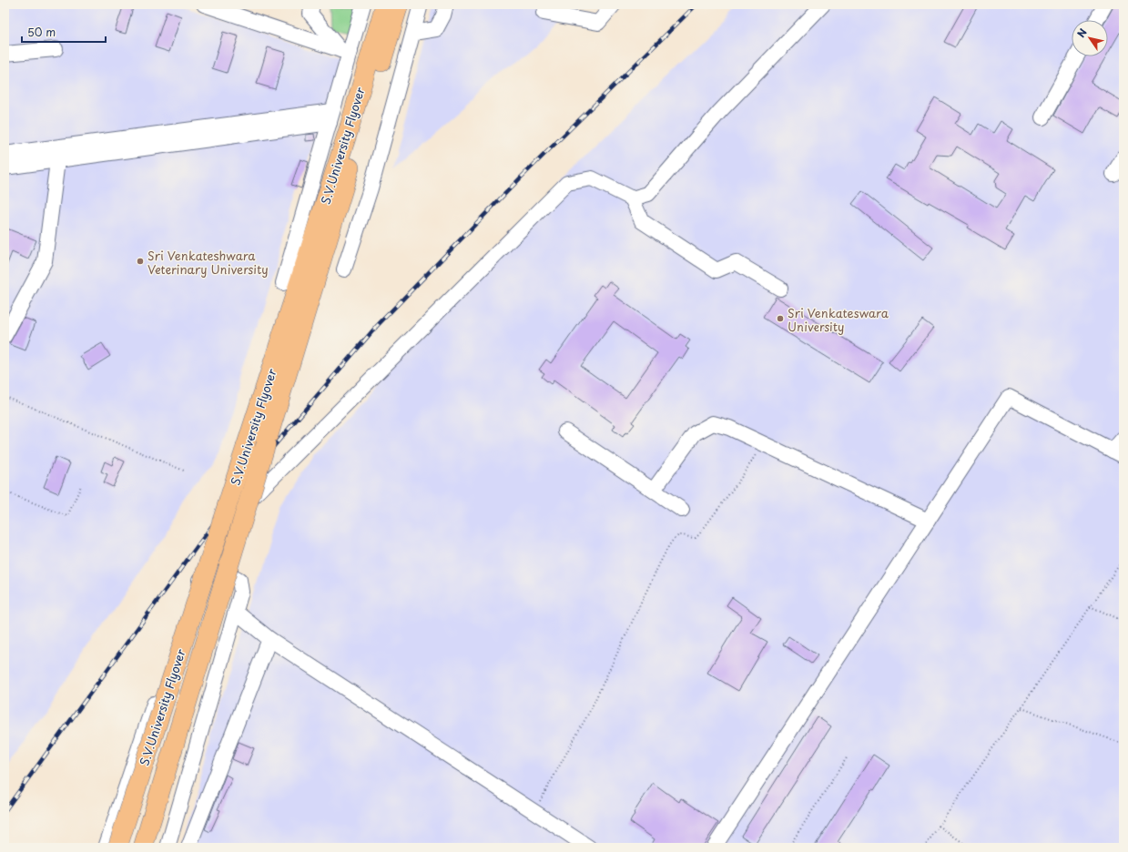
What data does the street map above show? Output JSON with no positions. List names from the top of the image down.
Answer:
{
  "streets": {
    "main road": ["S.V.University Flyover"]
  },
  "places": ["Sri Venkateshwara Veterinary University", "Sri Venkateswara University"],
  "scale_bar": "50 m",
  "north": "top left"
}
